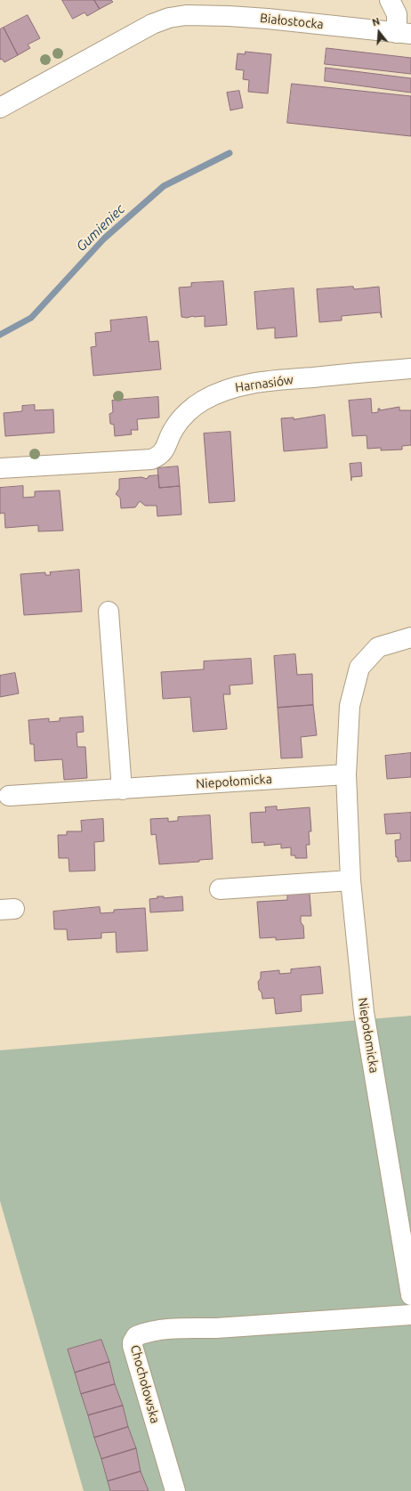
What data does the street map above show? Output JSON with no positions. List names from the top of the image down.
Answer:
{
  "streets": {
    "street": [
      "Białostocka",
      "Harnasiów",
      "Niepołomicka",
      "Chochołowska"
    ]
  },
  "water": ["Gumieniec"],
  "north": "top"
}
